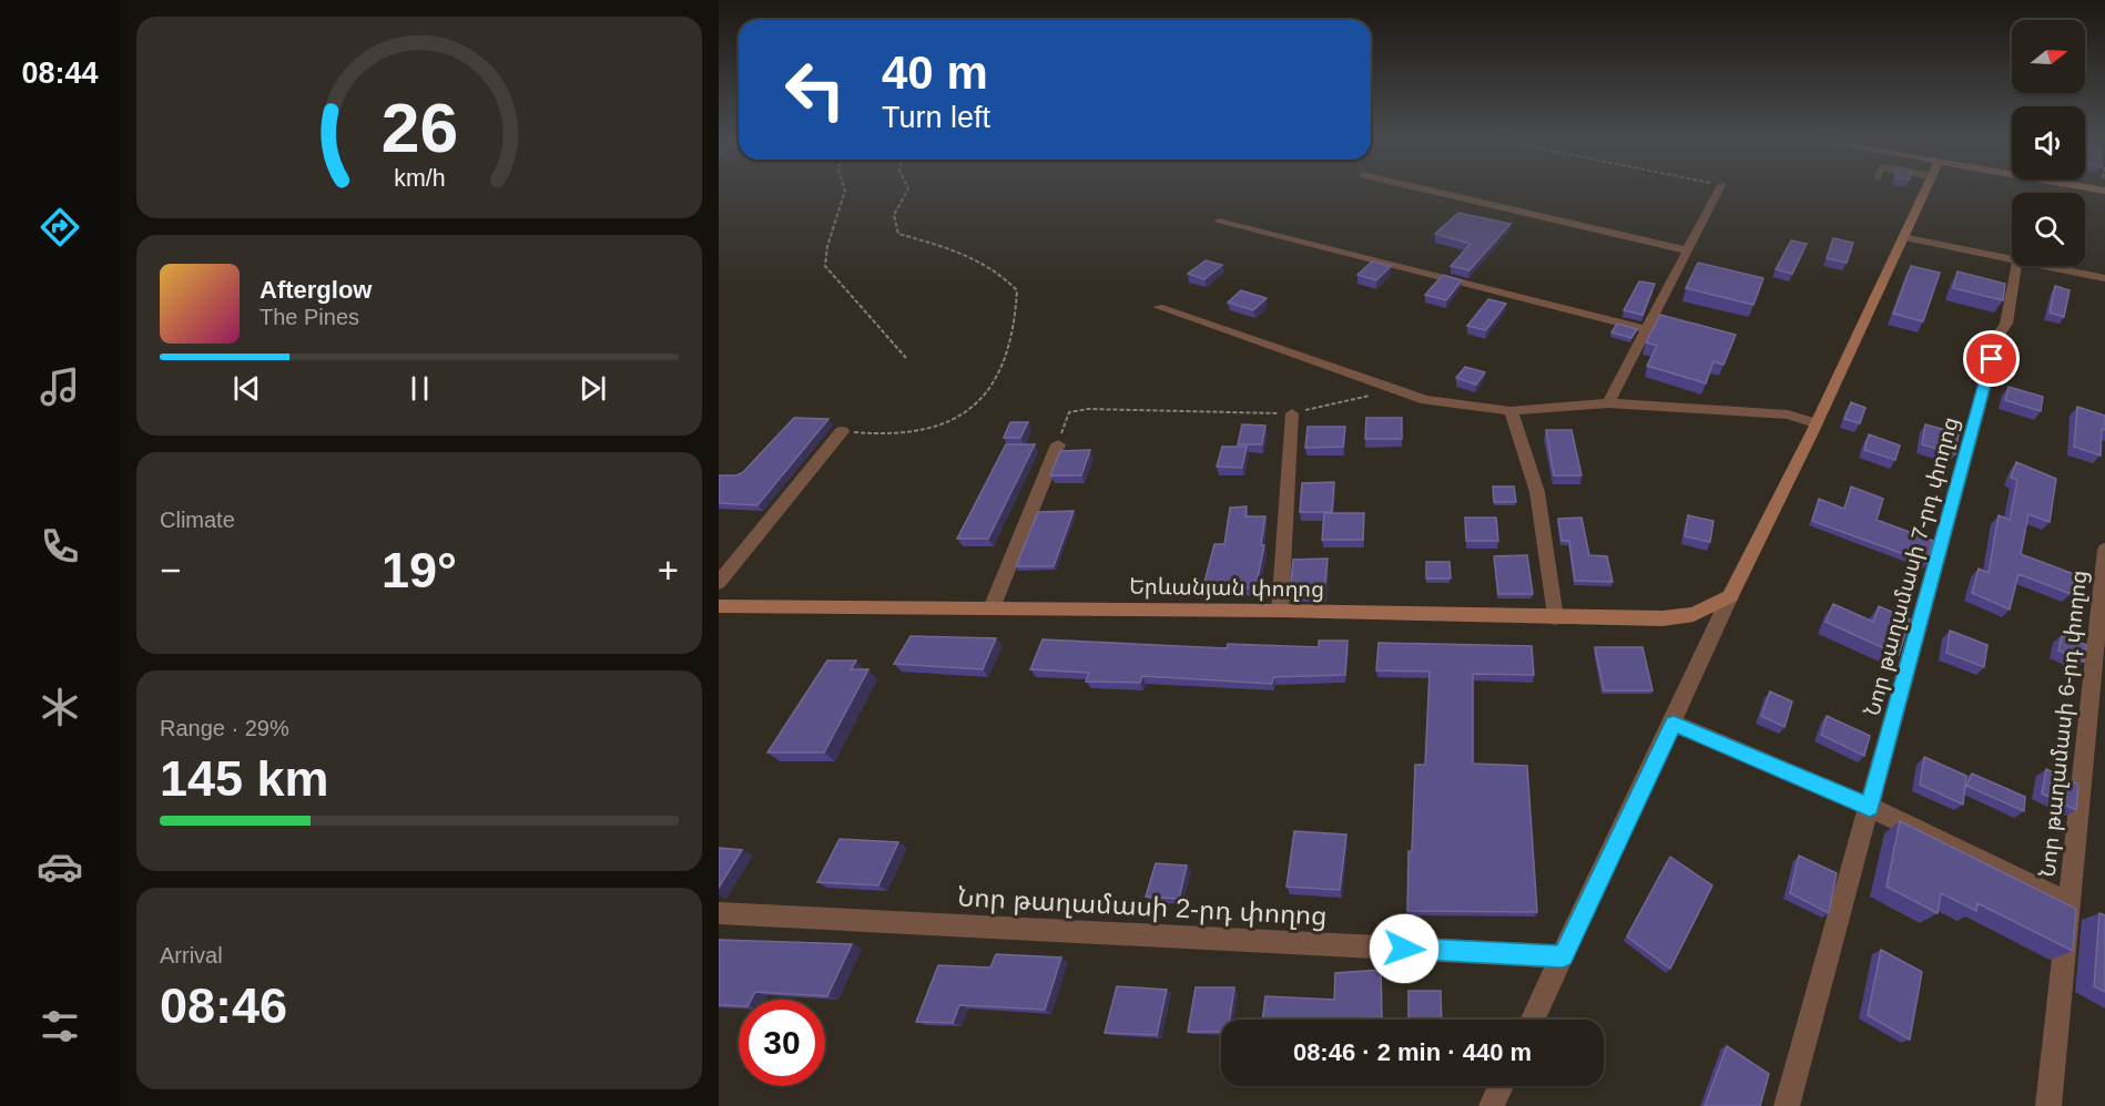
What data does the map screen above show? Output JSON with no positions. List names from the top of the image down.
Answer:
{
  "streets": {
    "main road": ["Երևանյան փողոց"],
    "street": ["Նոր թաղամասի 7-րդ փողոց", "Նոր թաղամասի 6-րդ փողոց", "Նոր թաղամասի 2-րդ փողոց"]
  },
  "north": "right",
  "page": {
    "tabs": "08:44",
    "turn": ["40 m", "Turn left"],
    "song": ["Afterglow", "The Pines"],
    "tile": [
      "Climate",
      ["Range · 29%", "145 km"],
      ["Arrival", "08:46"]
    ],
    "heat": ["−", "19°", "+"],
    "limit": "30",
    "trip": "08:46 · 2 min · 440 m",
    "gauge": ["26", "km/h"]
  }
}
